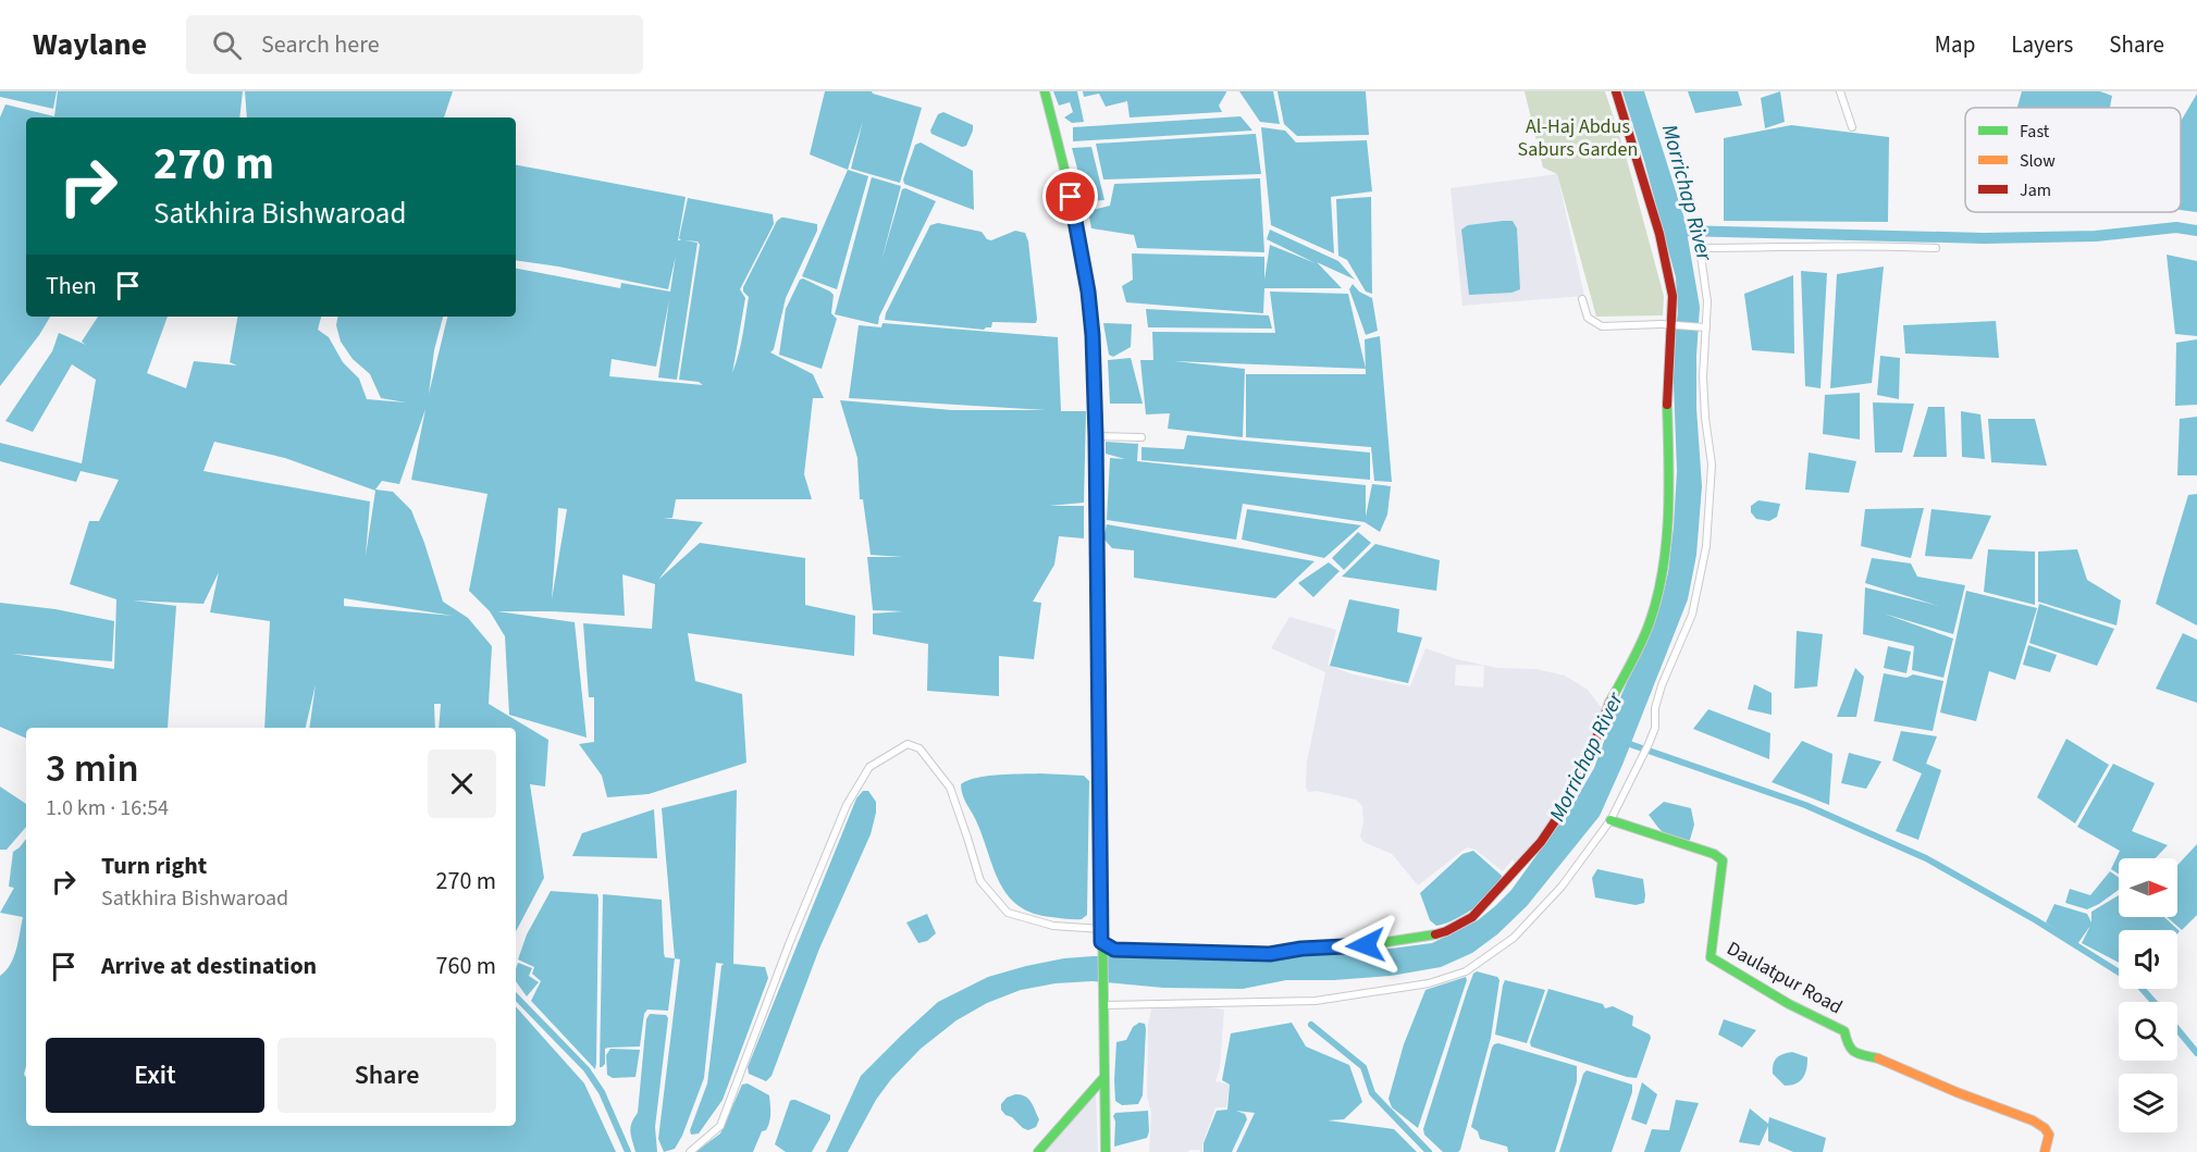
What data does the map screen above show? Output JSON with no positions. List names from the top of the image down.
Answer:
{
  "streets": {
    "main road": ["Daulatpur Road"]
  },
  "water": ["Morrichap River"],
  "parks": ["Al-Haj Abdus Saburs Garden"],
  "legend": ["Fast", "Slow", "Jam"],
  "north": "right",
  "page": {
    "header": "Waylane",
    "search": "Search here",
    "nav": ["Map", "Layers", "Share"],
    "turn": ["270 m", "Satkhira Bishwaroad"],
    "then": "Then",
    "heading": ["3 min", "1.0 km · 16:54"],
    "list": [
      {
        "name": "Turn right",
        "note": "Satkhira Bishwaroad",
        "value": "270 m"
      },
      {
        "name": "Arrive at destination",
        "value": "760 m"
      }
    ],
    "buttons": ["Exit", "Share"]
  }
}
